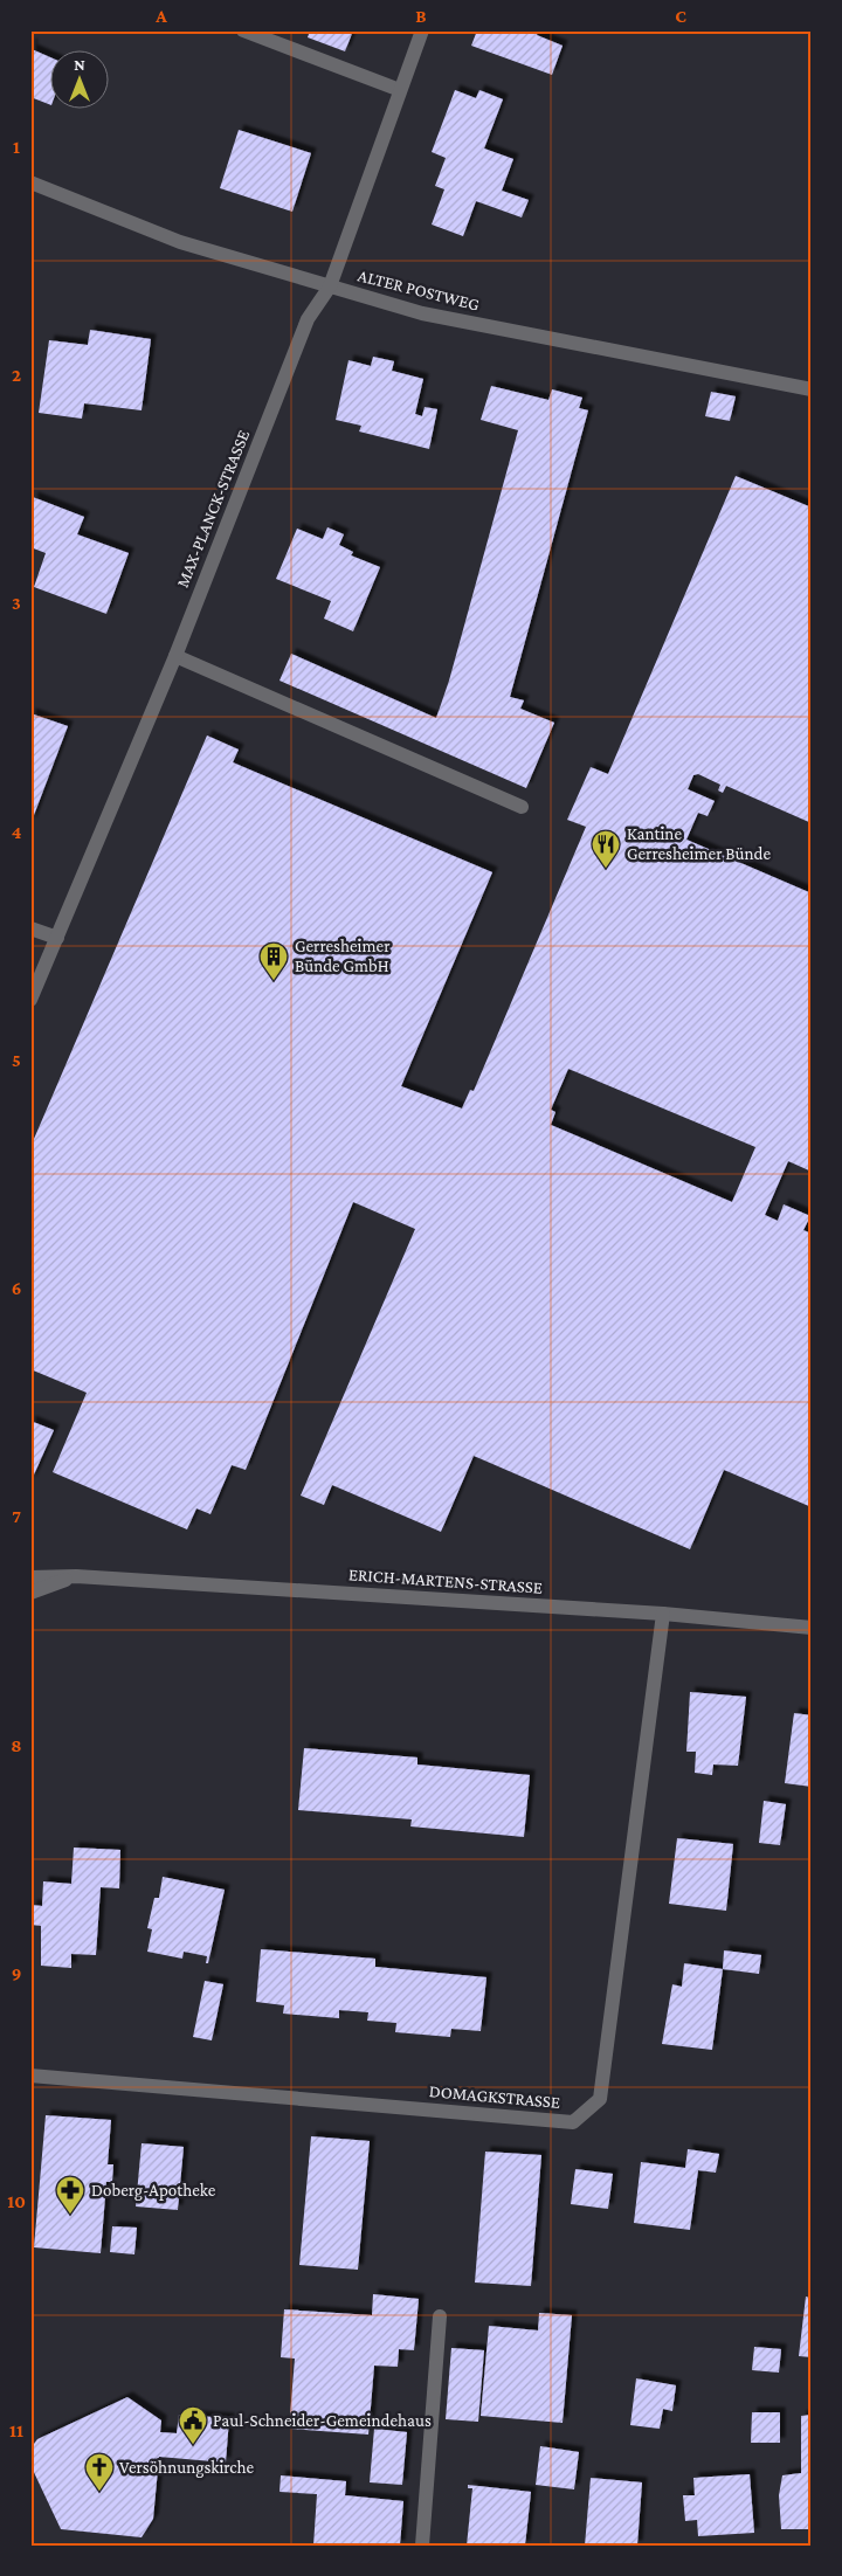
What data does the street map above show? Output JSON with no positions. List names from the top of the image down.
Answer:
{
  "streets": {
    "street": [
      "ALTER POSTWEG",
      "MAX-PLANCK-STRASSE",
      "ERICH-MARTENS-STRASSE",
      "DOMAGKSTRASSE"
    ]
  },
  "crossings": [
    ["ALTER POSTWEG", "MAX-PLANCK-STRASSE"],
    ["ERICH-MARTENS-STRASSE", "DOMAGKSTRASSE"]
  ],
  "places": {
    "restaurant": ["Kantine Gerresheimer Bünde"],
    "building": ["Gerresheimer Bünde GmbH"],
    "pharmacy": ["Doberg-Apotheke"],
    "public building": ["Paul-Schneider-Gemeindehaus"],
    "church": ["Versöhnungskirche"]
  },
  "north": "top",
  "grid": {
    "columns": ["A", "B", "C"],
    "rows": [
      "1",
      "2",
      "3",
      "4",
      "5",
      "6",
      "7",
      "8",
      "9",
      "10",
      "11"
    ]
  }
}
